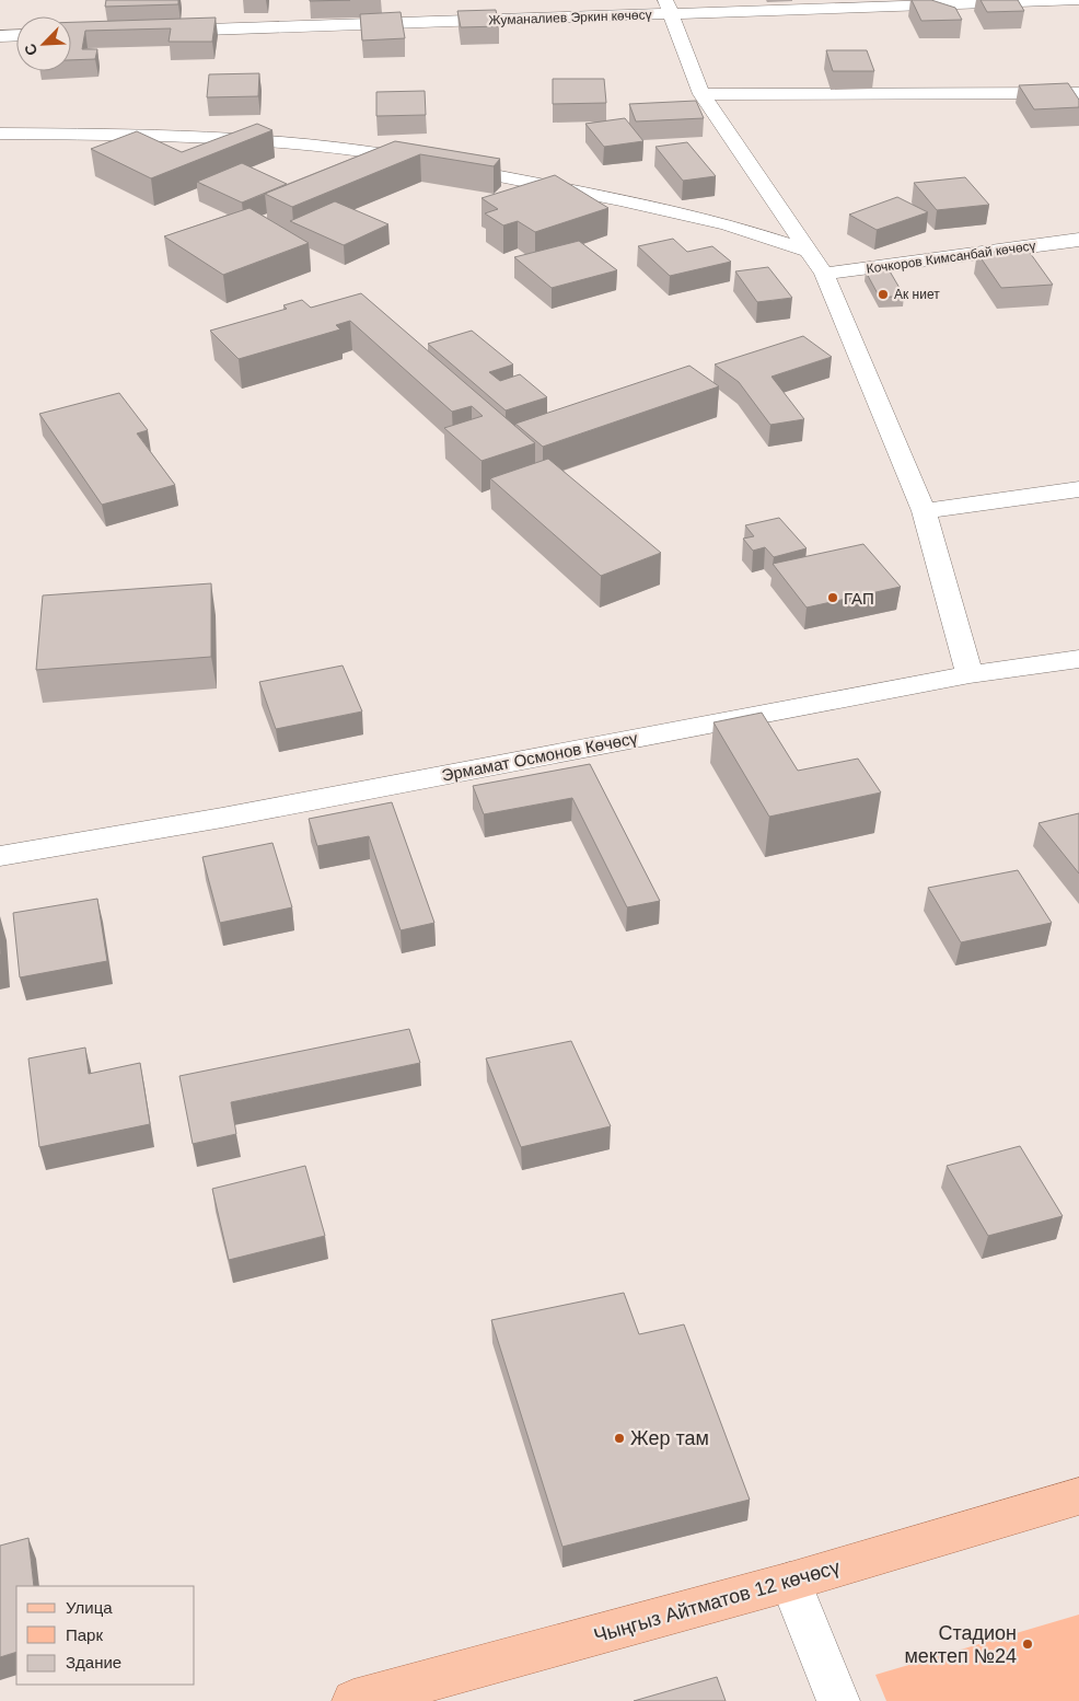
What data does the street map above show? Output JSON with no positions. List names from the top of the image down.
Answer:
{
  "streets": {
    "main road": ["Чыңгыз Айтматов 12 көчөсү"],
    "street": ["Жуманалиев Эркин көчөсү", "Кочкоров Кимсанбай көчөсү", "Эрмамат Осмонов Көчөсү"]
  },
  "places": [
    "Ак ниет",
    "ГАП",
    "Жер там",
    "Стадион мектеп №24"
  ],
  "legend": ["Улица", "Парк", "Здание"],
  "north": "bottom left"
}
